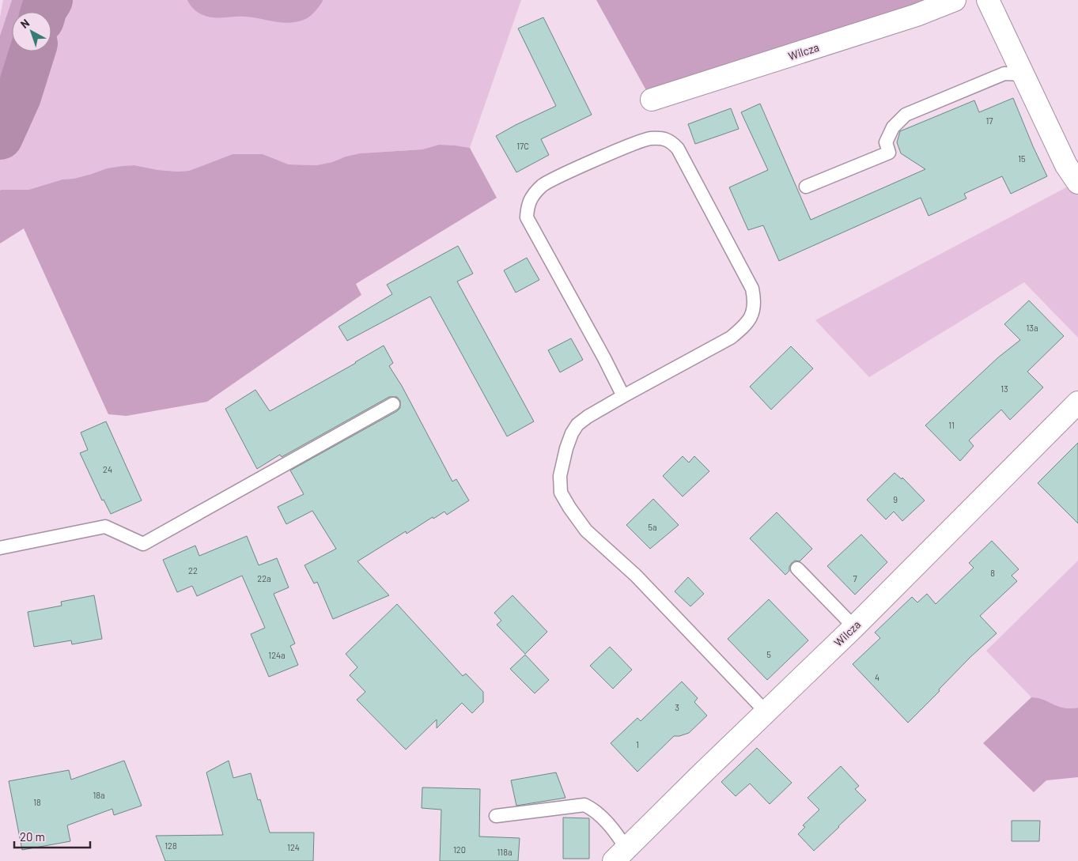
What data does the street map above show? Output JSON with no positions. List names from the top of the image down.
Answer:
{
  "streets": {
    "street": ["Wilcza"]
  },
  "house_numbers": [
    "17",
    "17C",
    "15",
    "13a",
    "13",
    "11",
    "24",
    "9",
    "5a",
    "22",
    "8",
    "22a",
    "7",
    "5",
    "124a",
    "4",
    "3",
    "1",
    "18a",
    "18",
    "128",
    "124",
    "120",
    "118a"
  ],
  "scale_bar": "20 m",
  "north": "top left"
}
